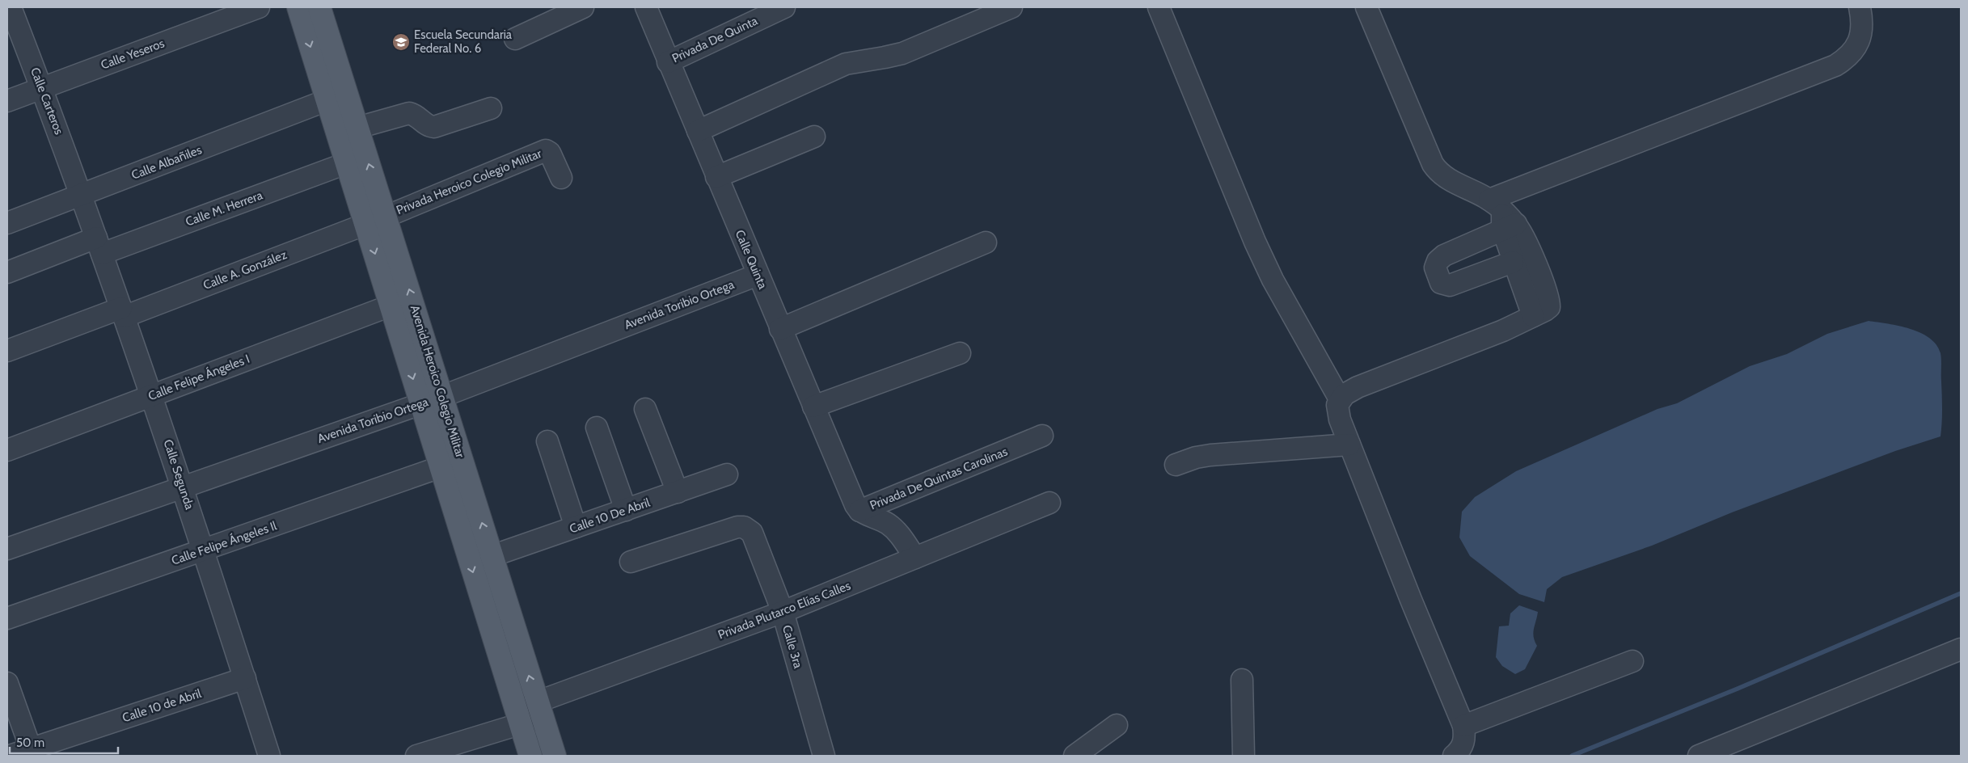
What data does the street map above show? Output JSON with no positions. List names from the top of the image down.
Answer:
{
  "streets": {
    "main road": ["Avenida Heroico Colegio Militar"],
    "street": [
      "Privada De Quinta",
      "Calle Yeseros",
      "Calle Carteros",
      "Calle Albañiles",
      "Privada Heroico Colegio Militar",
      "Calle M. Herrera",
      "Calle Quinta",
      "Calle A. González",
      "Avenida Toribio Ortega",
      "Calle Felipe Ángeles I",
      "Calle Segunda",
      "Privada De Quintas Carolinas",
      "Calle 10 De Abril",
      "Calle Felipe Ángeles Il",
      "Privada Plutarco Elías Calles",
      "Calle 3ra",
      "Calle 10 de Abril"
    ]
  },
  "crossings": [
    ["Privada De Quinta", "Calle Quinta"],
    ["Calle Yeseros", "Calle Carteros"],
    ["Calle Carteros", "Calle Albañiles"],
    ["Calle Carteros", "Calle Segunda"],
    ["Calle Albañiles", "Avenida Heroico Colegio Militar"],
    ["Calle Albañiles", "Calle Segunda"],
    ["Privada Heroico Colegio Militar", "Calle A. González"],
    ["Privada Heroico Colegio Militar", "Avenida Heroico Colegio Militar"],
    ["Calle M. Herrera", "Avenida Heroico Colegio Militar"],
    ["Calle M. Herrera", "Calle Segunda"],
    ["Calle Quinta", "Avenida Toribio Ortega"],
    ["Calle Quinta", "Privada De Quintas Carolinas"],
    ["Calle A. González", "Avenida Heroico Colegio Militar"],
    ["Calle A. González", "Calle Segunda"],
    ["Avenida Toribio Ortega", "Avenida Heroico Colegio Militar"],
    ["Avenida Toribio Ortega", "Calle Segunda"],
    ["Calle Felipe Ángeles I", "Avenida Heroico Colegio Militar"],
    ["Calle Felipe Ángeles I", "Calle Segunda"],
    ["Avenida Heroico Colegio Militar", "Calle 10 De Abril"],
    ["Avenida Heroico Colegio Militar", "Calle Felipe Ángeles Il"],
    ["Avenida Heroico Colegio Militar", "Privada Plutarco Elías Calles"],
    ["Calle Segunda", "Calle Felipe Ángeles Il"],
    ["Calle Segunda", "Calle 10 de Abril"],
    ["Privada De Quintas Carolinas", "Privada Plutarco Elías Calles"],
    ["Privada Plutarco Elías Calles", "Calle 3ra"]
  ],
  "places": {
    "school or university": ["Escuela Secundaria Federal No. 6"]
  },
  "scale_bar": "50 m"
}
